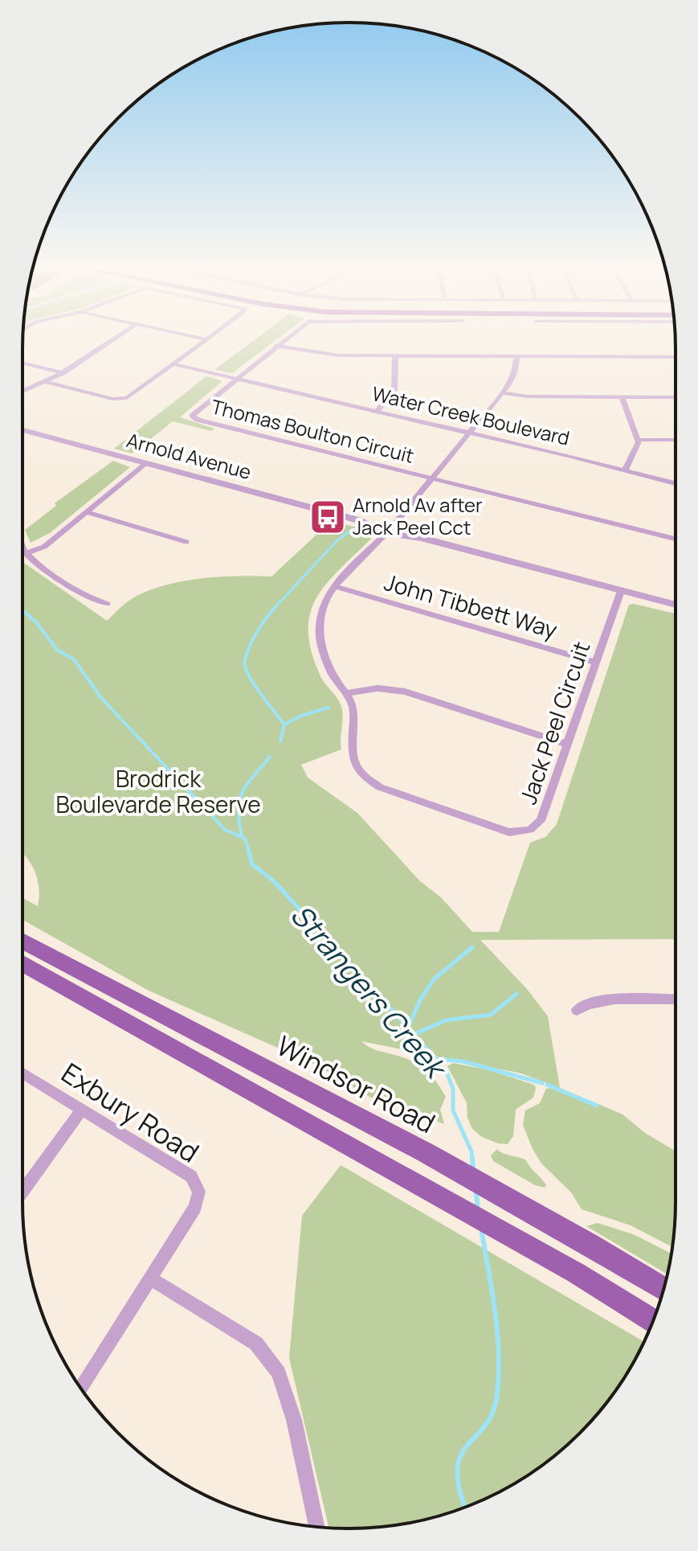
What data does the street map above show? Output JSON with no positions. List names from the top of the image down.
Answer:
{
  "streets": {
    "main road": ["Windsor Road"],
    "street": [
      "Water Creek Boulevard",
      "Thomas Boulton Circuit",
      "Arnold Avenue",
      "John Tibbett Way",
      "Jack Peel Circuit",
      "Exbury Road"
    ]
  },
  "crossings": [
    ["Water Creek Boulevard", "Thomas Boulton Circuit"],
    ["Water Creek Boulevard", "Jack Peel Circuit"],
    ["Thomas Boulton Circuit", "Jack Peel Circuit"],
    ["Arnold Avenue", "Jack Peel Circuit"],
    ["John Tibbett Way", "Jack Peel Circuit"]
  ],
  "water": ["Strangers Creek"],
  "parks": ["Brodrick Boulevarde Reserve"],
  "places": {
    "bus stop": ["Arnold Av after Jack Peel Cct"]
  }
}
